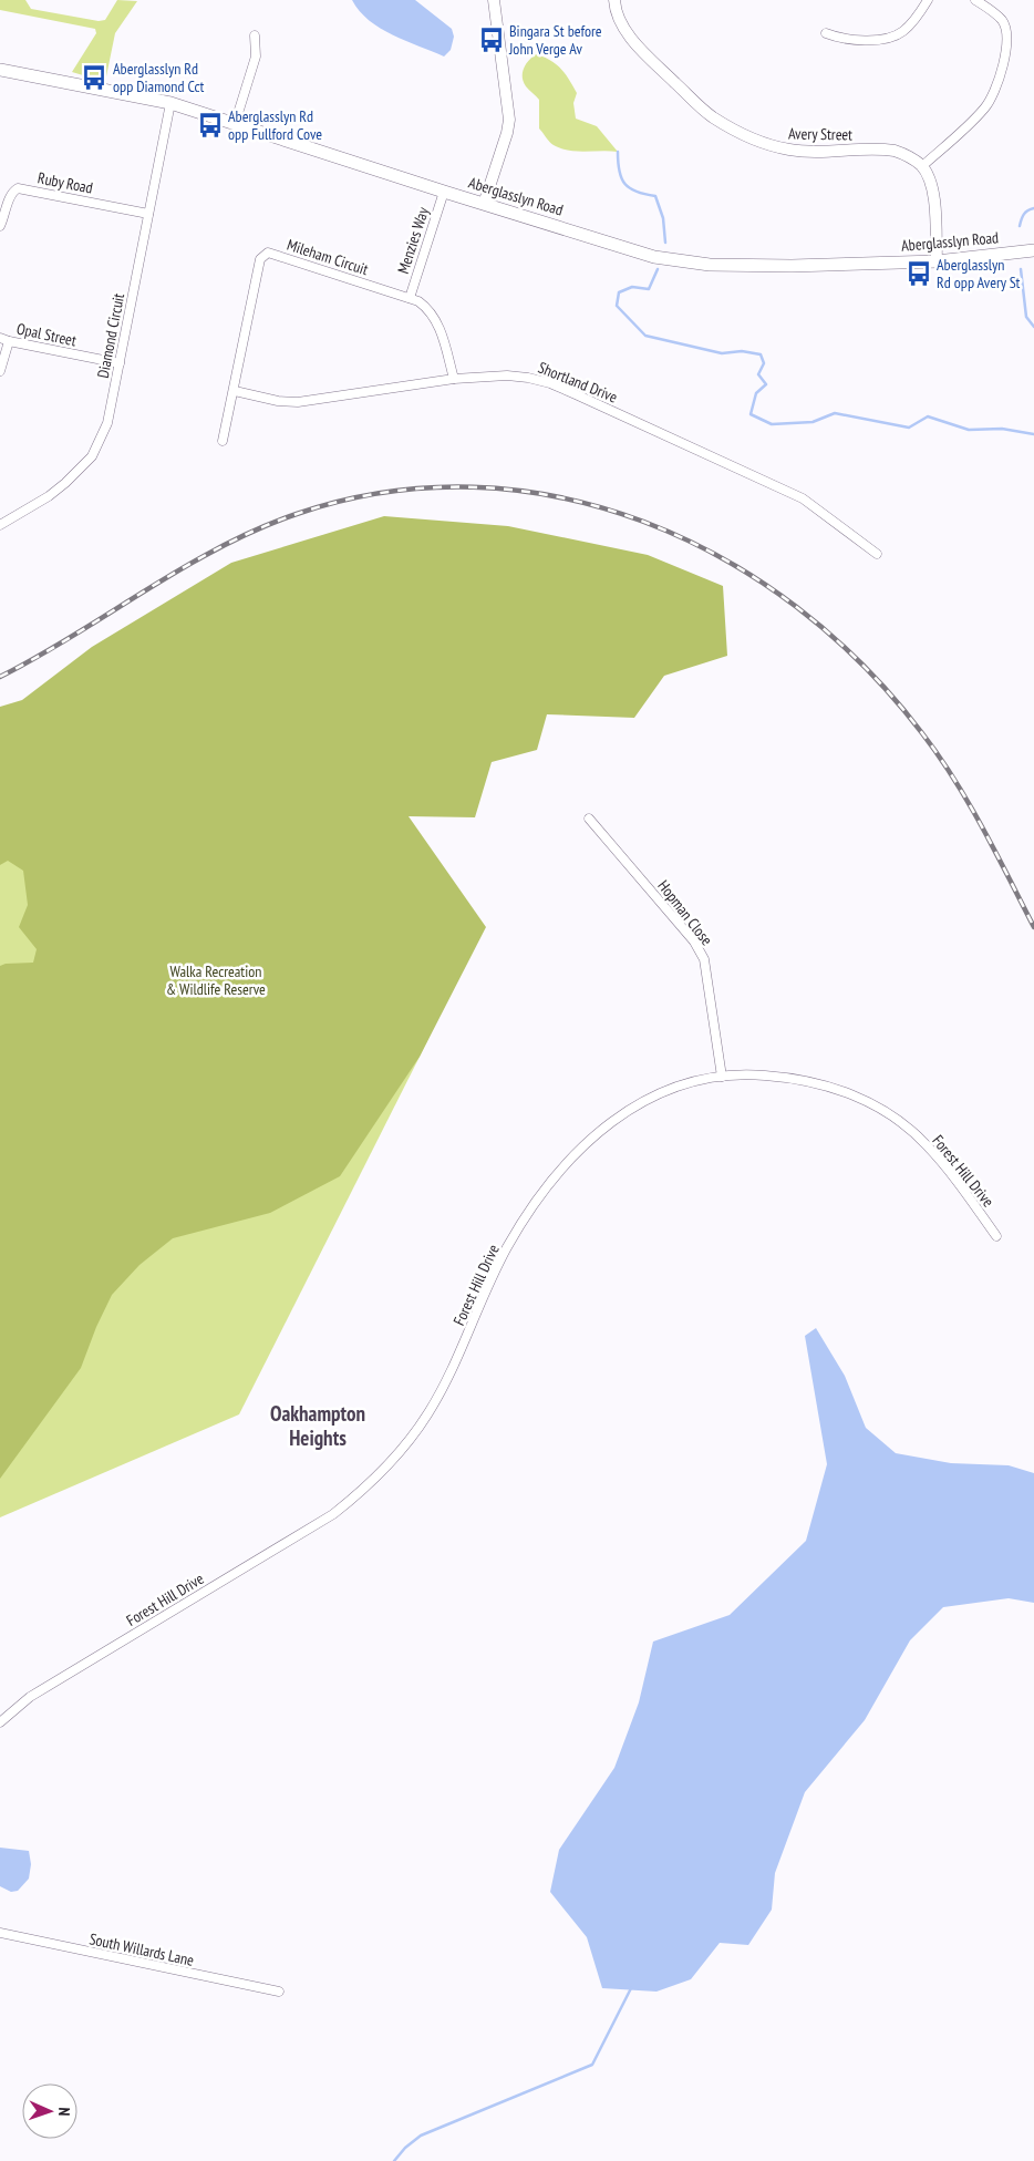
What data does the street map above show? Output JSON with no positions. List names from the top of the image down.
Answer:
{
  "streets": {
    "main road": ["Aberglasslyn Road"],
    "street": [
      "Avery Street",
      "Ruby Road",
      "Menzies Way",
      "Mileham Circuit",
      "Opal Street",
      "Diamond Circuit",
      "Shortland Drive",
      "Hopman Close",
      "Forest Hill Drive",
      "South Willards Lane"
    ]
  },
  "crossings": [
    ["Ruby Road", "Diamond Circuit"],
    ["Aberglasslyn Road", "Menzies Way"],
    ["Aberglasslyn Road", "Diamond Circuit"],
    ["Menzies Way", "Mileham Circuit"],
    ["Mileham Circuit", "Shortland Drive"],
    ["Opal Street", "Diamond Circuit"],
    ["Hopman Close", "Forest Hill Drive"]
  ],
  "districts": ["Oakhampton Heights"],
  "parks": ["Walka Recreation & Wildlife Reserve"],
  "places": {
    "bus stop": [
      "Bingara St before John Verge Av",
      "Aberglasslyn Rd opp Diamond Cct",
      "Aberglasslyn Rd opp Fullford Cove",
      "Aberglasslyn Rd opp Avery St"
    ]
  },
  "north": "right"
}
